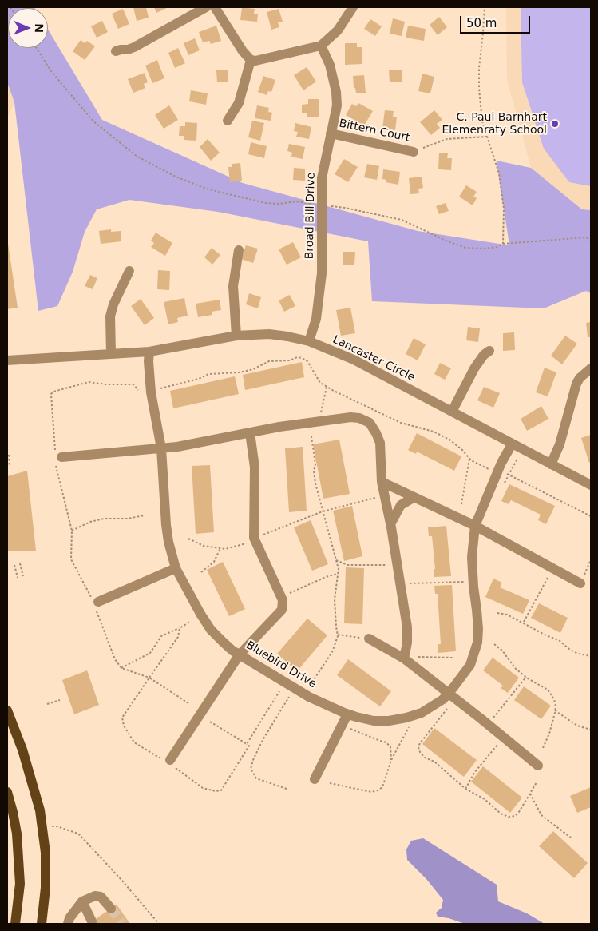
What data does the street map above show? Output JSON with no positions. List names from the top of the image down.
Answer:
{
  "streets": {
    "street": [
      "Bittern Court",
      "Broad Bill Drive",
      "Lancaster Circle",
      "Bluebird Drive"
    ]
  },
  "crossings": [
    ["Bittern Court", "Broad Bill Drive"],
    ["Broad Bill Drive", "Lancaster Circle"],
    ["Lancaster Circle", "Bluebird Drive"]
  ],
  "places": ["C. Paul Barnhart Elemenraty School"],
  "scale_bar": "50 m",
  "north": "right"
}
